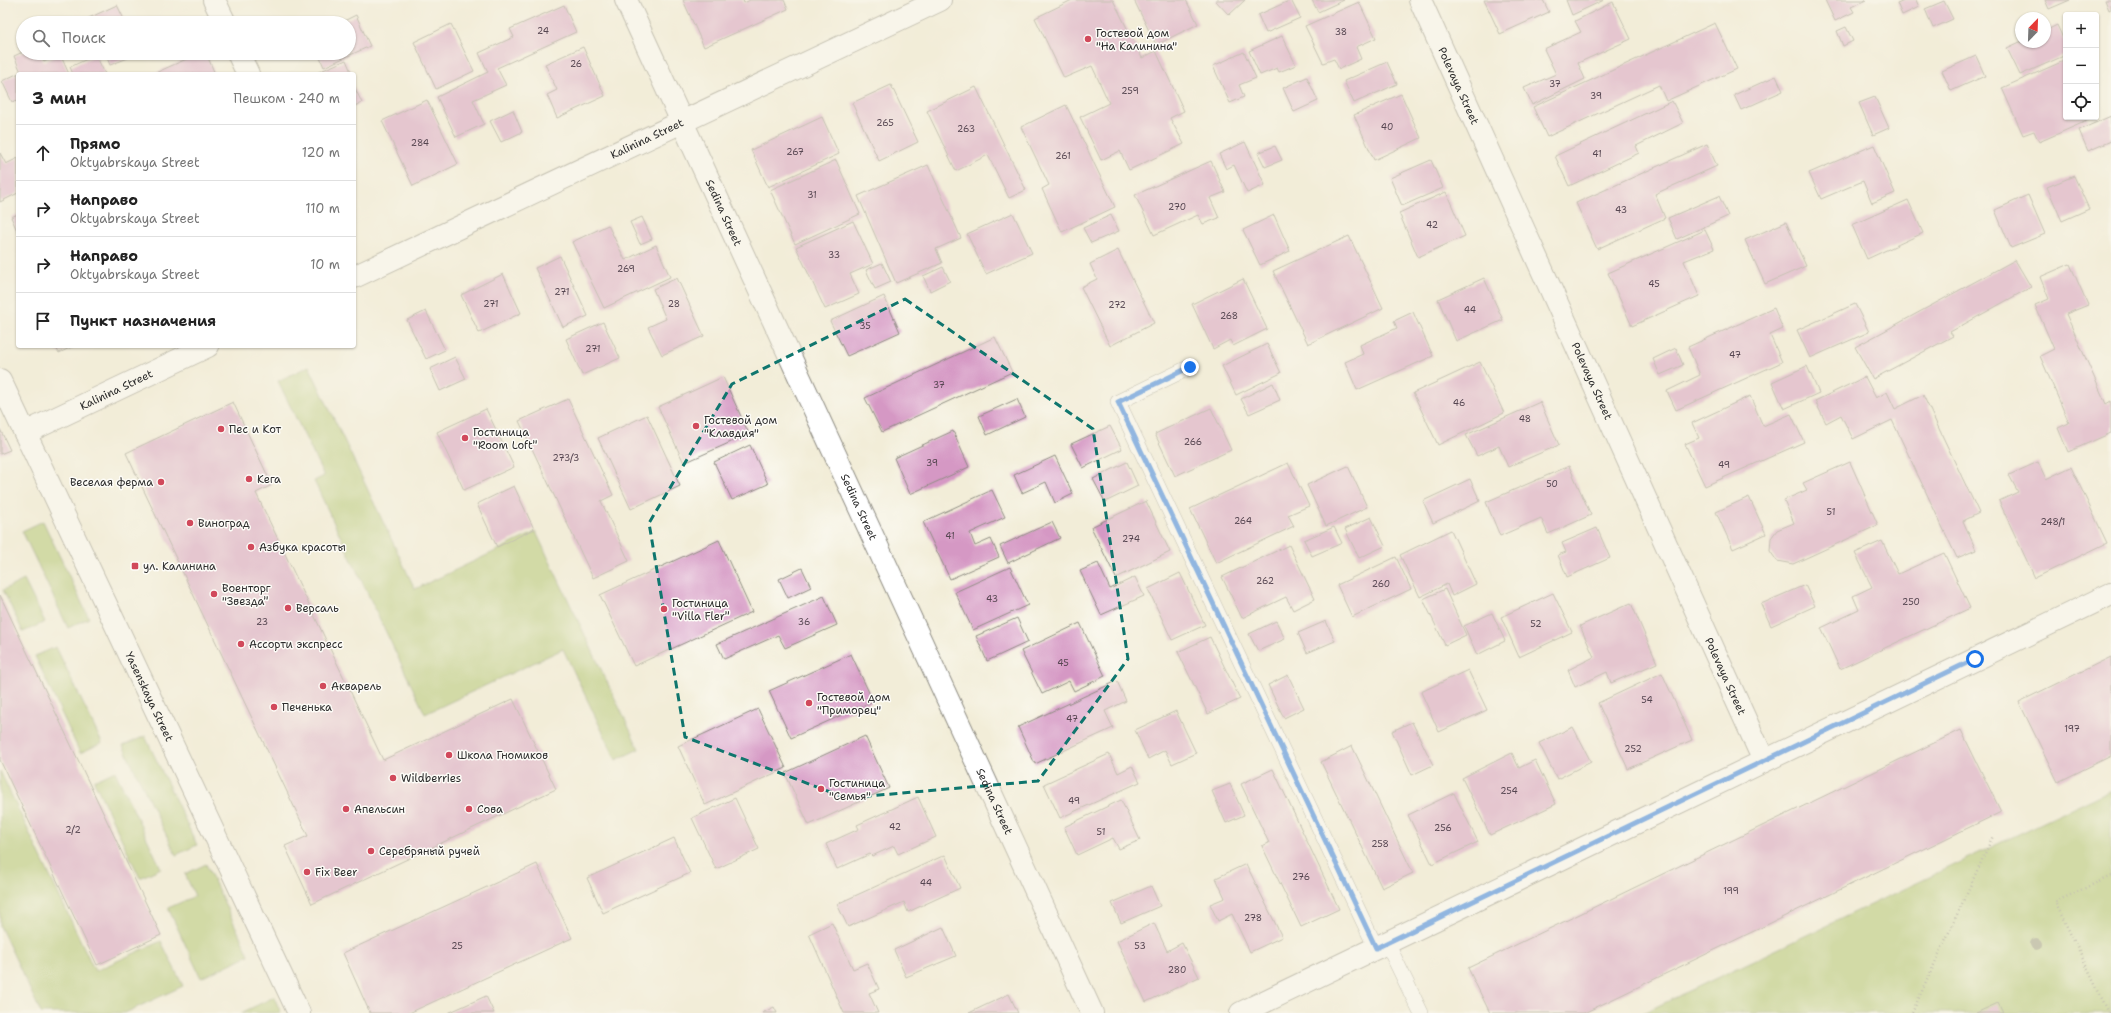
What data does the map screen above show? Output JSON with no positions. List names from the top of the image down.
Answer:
{
  "streets": {
    "street": [
      "Polevaya Street",
      "Kalinina Street",
      "Sedina Street",
      "Yasenskaya Street"
    ]
  },
  "crossings": [
    ["Kalinina Street", "Sedina Street"],
    ["Kalinina Street", "Yasenskaya Street"]
  ],
  "places": {
    "other": [
      "Гостевой дом \"На Калинина\"",
      "Гостевой дом \"Клавдия\"",
      "Пес и Кот",
      "Гостиница \"Room Loft\"",
      "Кега",
      "Веселая ферма",
      "Виноград",
      "Азбука красоты",
      "Военторг \"Звезда\"",
      "Версаль",
      "Гостиница \"Villa Fler\"",
      "Ассорти экспресс",
      "Акварель",
      "Гостевой дом \"Приморец\"",
      "Печенька",
      "Школа Гномиков",
      "Wildberries",
      "Гостиница \"Семья\"",
      "Апельсин",
      "Сова",
      "Серебряный ручей",
      "Fix Beer"
    ],
    "transit": ["ул. Калинина"]
  },
  "house_numbers": [
    "24",
    "38",
    "26",
    "37",
    "259",
    "39",
    "265",
    "40",
    "263",
    "284",
    "267",
    "41",
    "261",
    "31",
    "270",
    "43",
    "42",
    "33",
    "269",
    "45",
    "271",
    "271",
    "28",
    "272",
    "44",
    "268",
    "35",
    "271",
    "47",
    "37",
    "46",
    "48",
    "266",
    "273/3",
    "39",
    "49",
    "50",
    "51",
    "264",
    "248/1",
    "41",
    "274",
    "262",
    "260",
    "43",
    "250",
    "23",
    "36",
    "52",
    "45",
    "54",
    "47",
    "197",
    "252",
    "254",
    "49",
    "42",
    "256",
    "2/2",
    "51",
    "258",
    "276",
    "44",
    "199",
    "278",
    "25",
    "53",
    "280"
  ],
  "north": "top right",
  "page": {
    "map_buttons": ["+", "−"],
    "search": "Поиск",
    "heading": ["3 мин", "Пешком · 240 m"],
    "list": [
      ["Прямо", "Oktyabrskaya Street", "120 m"],
      ["Направо", "Oktyabrskaya Street", "110 m"],
      ["Направо", "Oktyabrskaya Street", "10 m"],
      "Пункт назначения"
    ]
  }
}
